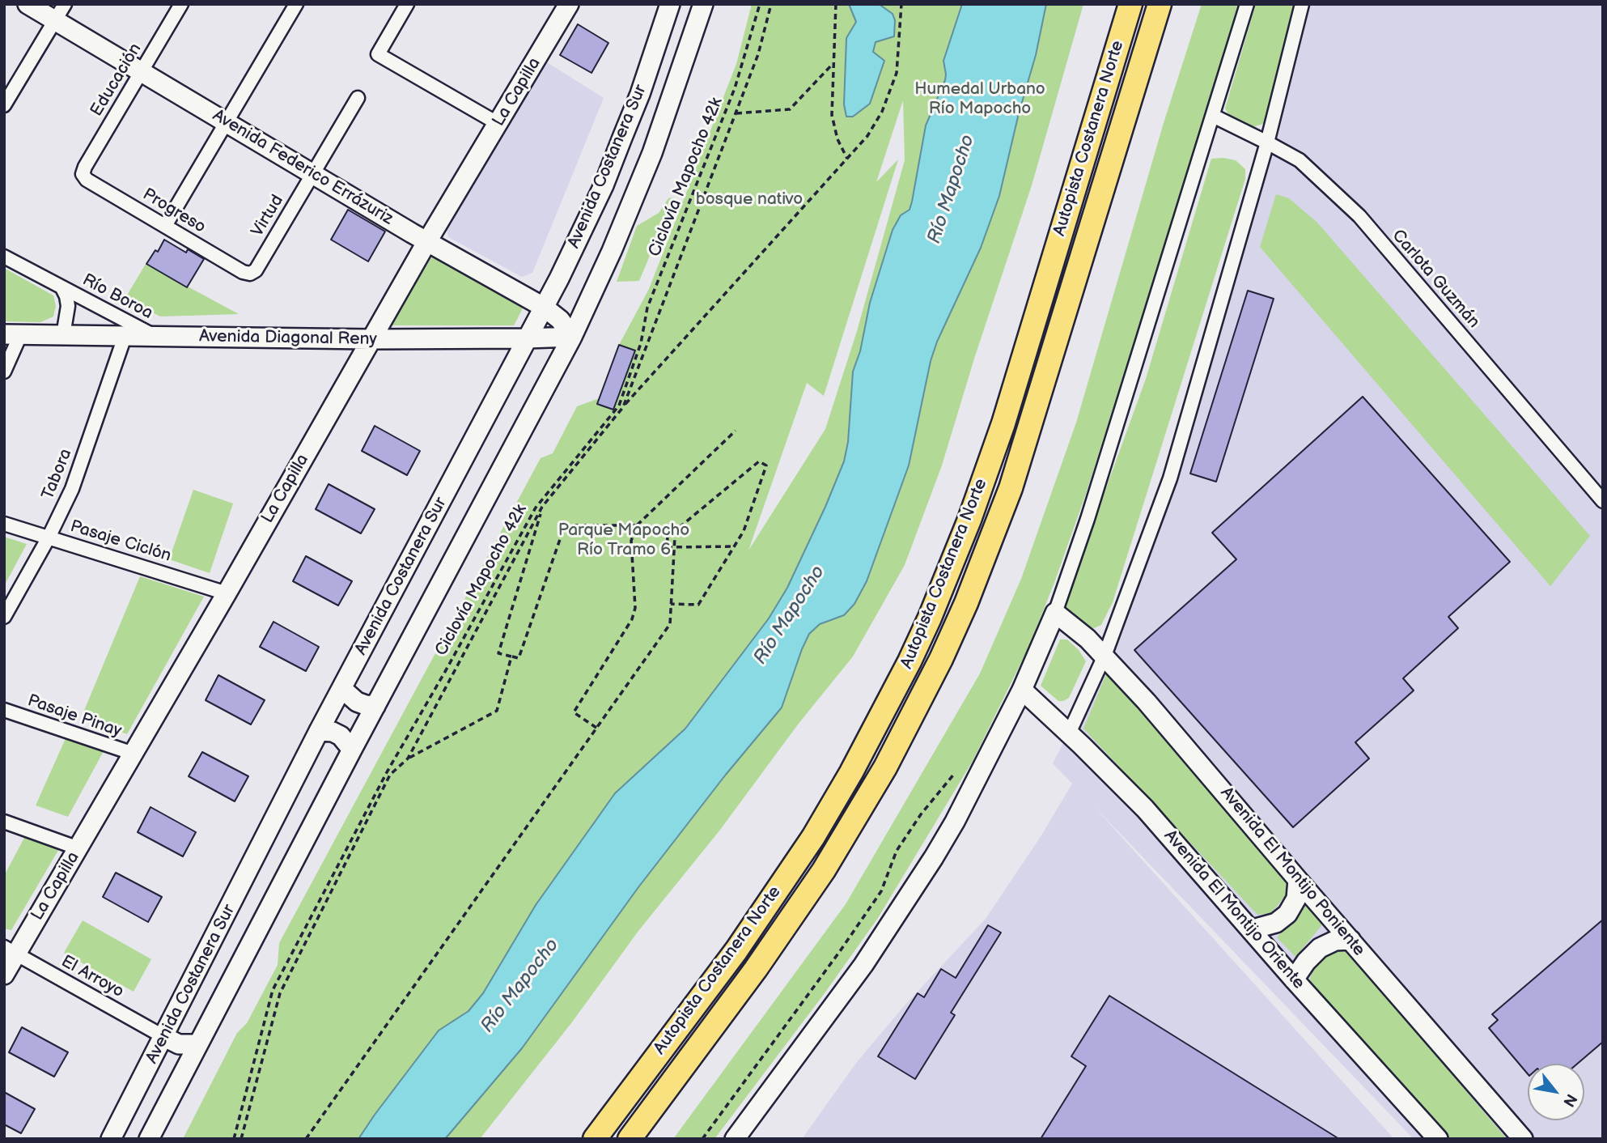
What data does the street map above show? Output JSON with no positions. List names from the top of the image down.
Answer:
{
  "streets": {
    "highway": ["Autopista Costanera Norte"],
    "street": [
      "Educación",
      "La Capilla",
      "Avenida Costanera Sur",
      "Avenida Federico Errázuriz",
      "Progreso",
      "Virtud",
      "Carlota Guzmán",
      "Río Boroa",
      "Avenida Diagonal Reny",
      "Tabora",
      "Pasaje Ciclón",
      "Pasaje Pinay",
      "Avenida El Montijo Poniente",
      "Avenida El Montijo Oriente",
      "El Arroyo"
    ],
    "path": ["Ciclovía Mapocho 42k"]
  },
  "crossings": [
    ["Educación", "Avenida Federico Errázuriz"],
    ["Educación", "Progreso"],
    ["La Capilla", "Avenida Federico Errázuriz"],
    ["La Capilla", "Avenida Diagonal Reny"],
    ["La Capilla", "Pasaje Ciclón"],
    ["La Capilla", "Pasaje Pinay"],
    ["La Capilla", "El Arroyo"],
    ["Avenida Costanera Sur", "Avenida Federico Errázuriz"],
    ["Avenida Costanera Sur", "Avenida Diagonal Reny"],
    ["Avenida Costanera Sur", "El Arroyo"],
    ["Avenida Federico Errázuriz", "Virtud"],
    ["Avenida Federico Errázuriz", "Avenida Diagonal Reny"],
    ["Progreso", "Virtud"],
    ["Río Boroa", "Avenida Diagonal Reny"],
    ["Avenida Diagonal Reny", "Tabora"],
    ["Tabora", "Pasaje Ciclón"]
  ],
  "water": ["Río Mapocho"],
  "parks": ["Humedal Urbano Río Mapocho", "bosque nativo", "Parque Mapocho Río Tramo 6"],
  "north": "bottom right"
}
